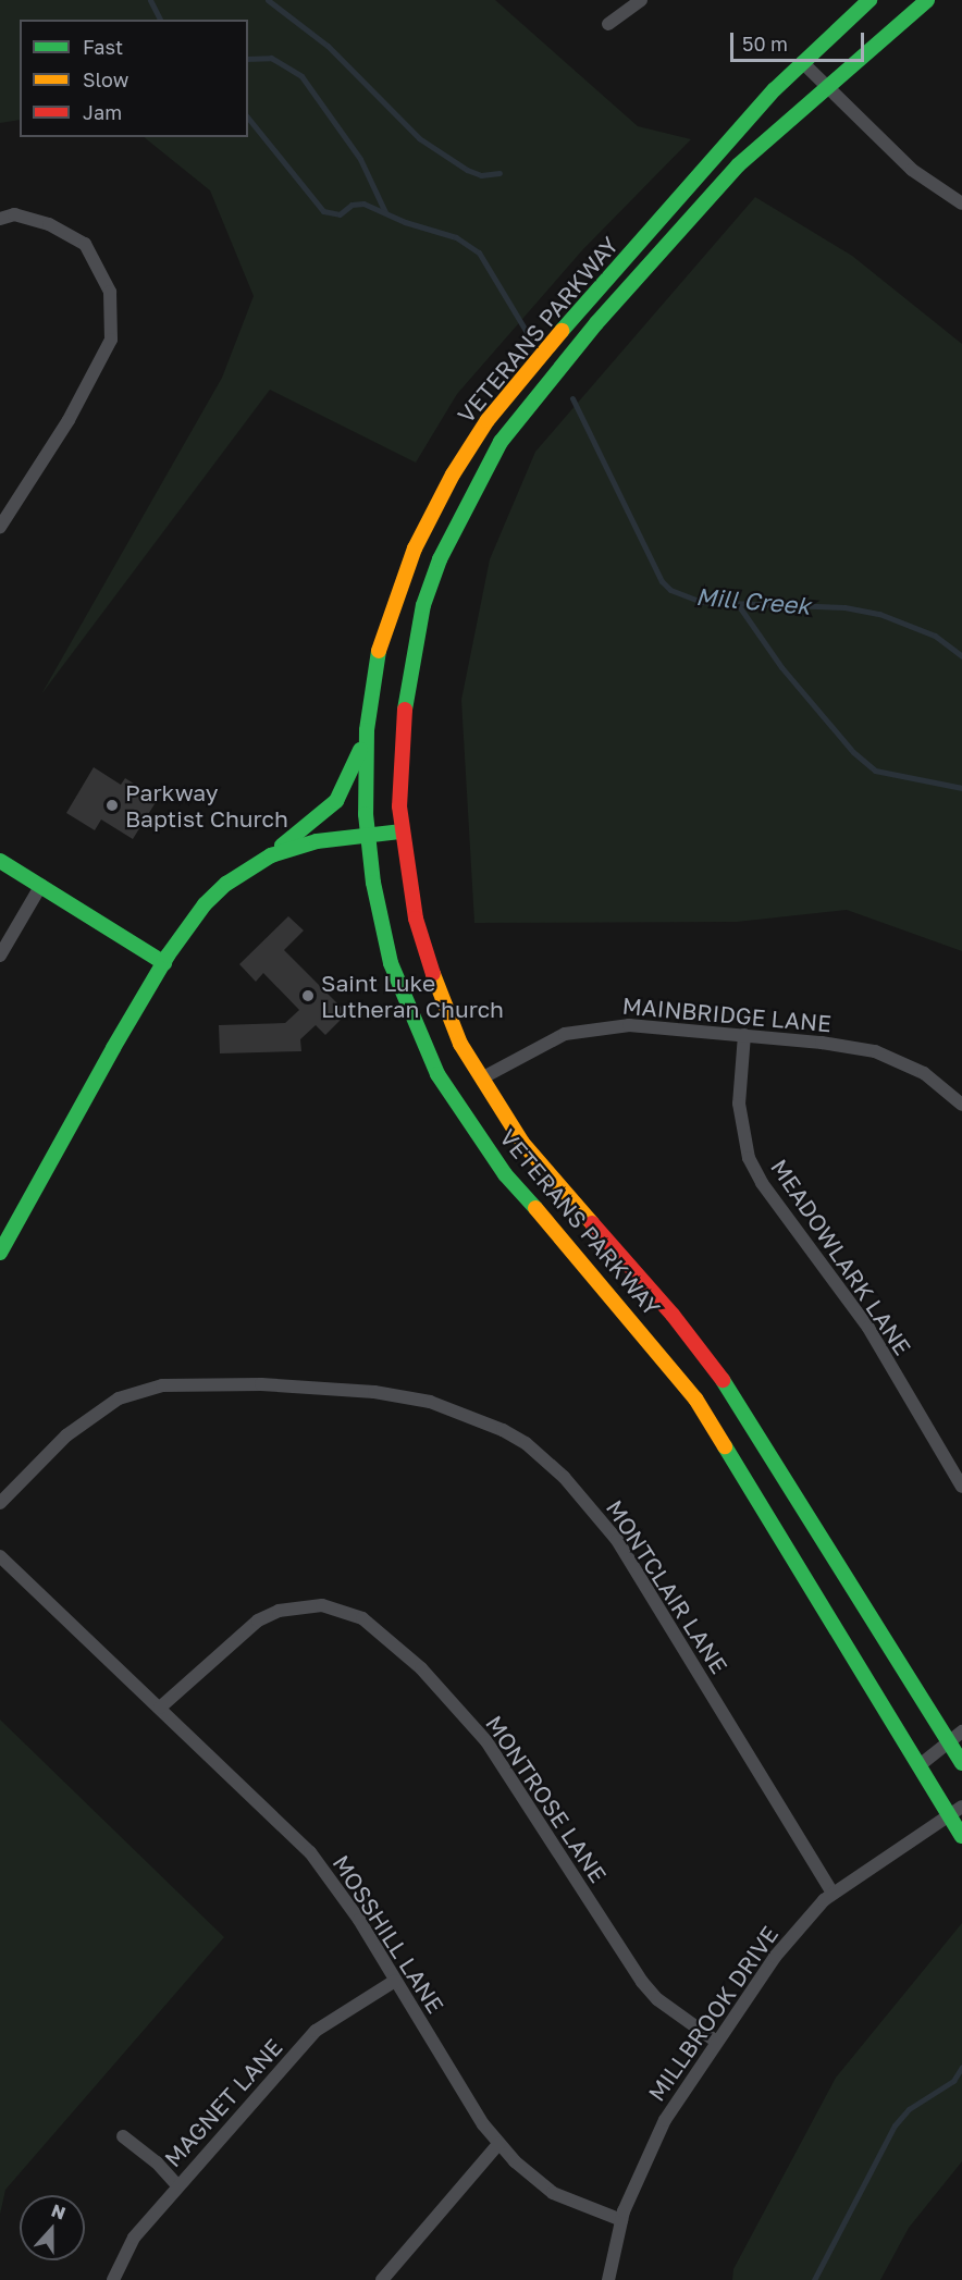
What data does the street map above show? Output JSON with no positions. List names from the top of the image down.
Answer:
{
  "streets": {
    "main road": ["VETERANS PARKWAY"],
    "street": [
      "MAINBRIDGE LANE",
      "MEADOWLARK LANE",
      "MONTCLAIR LANE",
      "MONTROSE LANE",
      "MOSSHILL LANE",
      "MILLBROOK DRIVE",
      "MAGNET LANE"
    ]
  },
  "crossings": [
    ["VETERANS PARKWAY", "MAINBRIDGE LANE"],
    ["VETERANS PARKWAY", "MILLBROOK DRIVE"],
    ["MAINBRIDGE LANE", "MEADOWLARK LANE"],
    ["MONTCLAIR LANE", "MILLBROOK DRIVE"],
    ["MONTROSE LANE", "MOSSHILL LANE"],
    ["MONTROSE LANE", "MILLBROOK DRIVE"],
    ["MOSSHILL LANE", "MILLBROOK DRIVE"],
    ["MOSSHILL LANE", "MAGNET LANE"]
  ],
  "water": ["Mill Creek"],
  "places": ["Parkway Baptist Church", "Saint Luke Lutheran Church"],
  "legend": ["Fast", "Slow", "Jam"],
  "scale_bar": "50 m",
  "north": "top"
}
